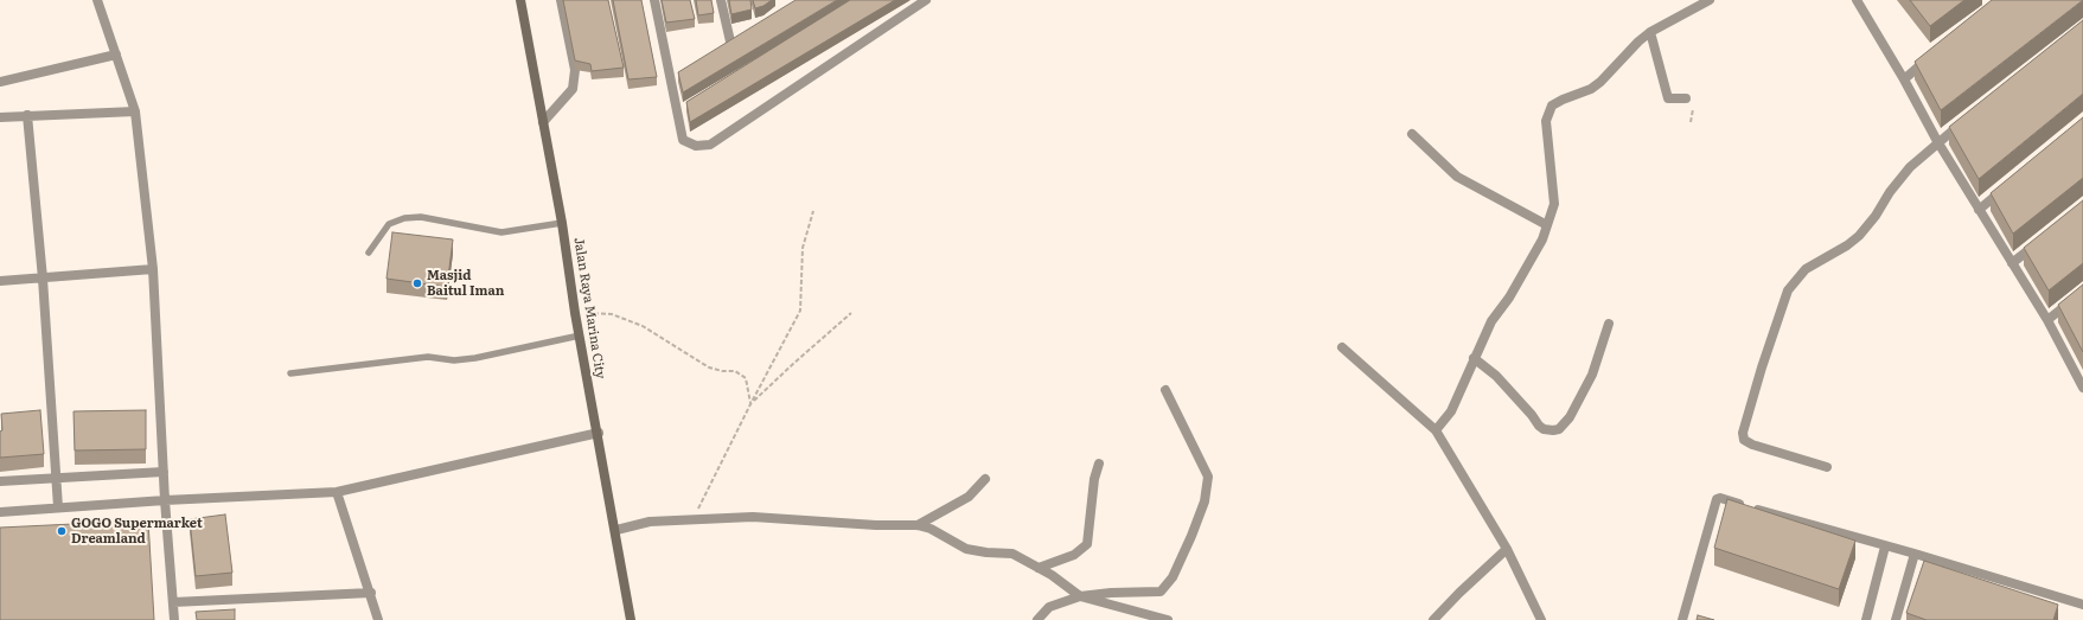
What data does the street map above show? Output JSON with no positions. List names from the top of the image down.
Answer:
{
  "streets": {
    "main road": ["Jalan Raya Marina City"]
  },
  "places": ["Masjid Baitul Iman", "GOGO Supermarket Dreamland"]
}
